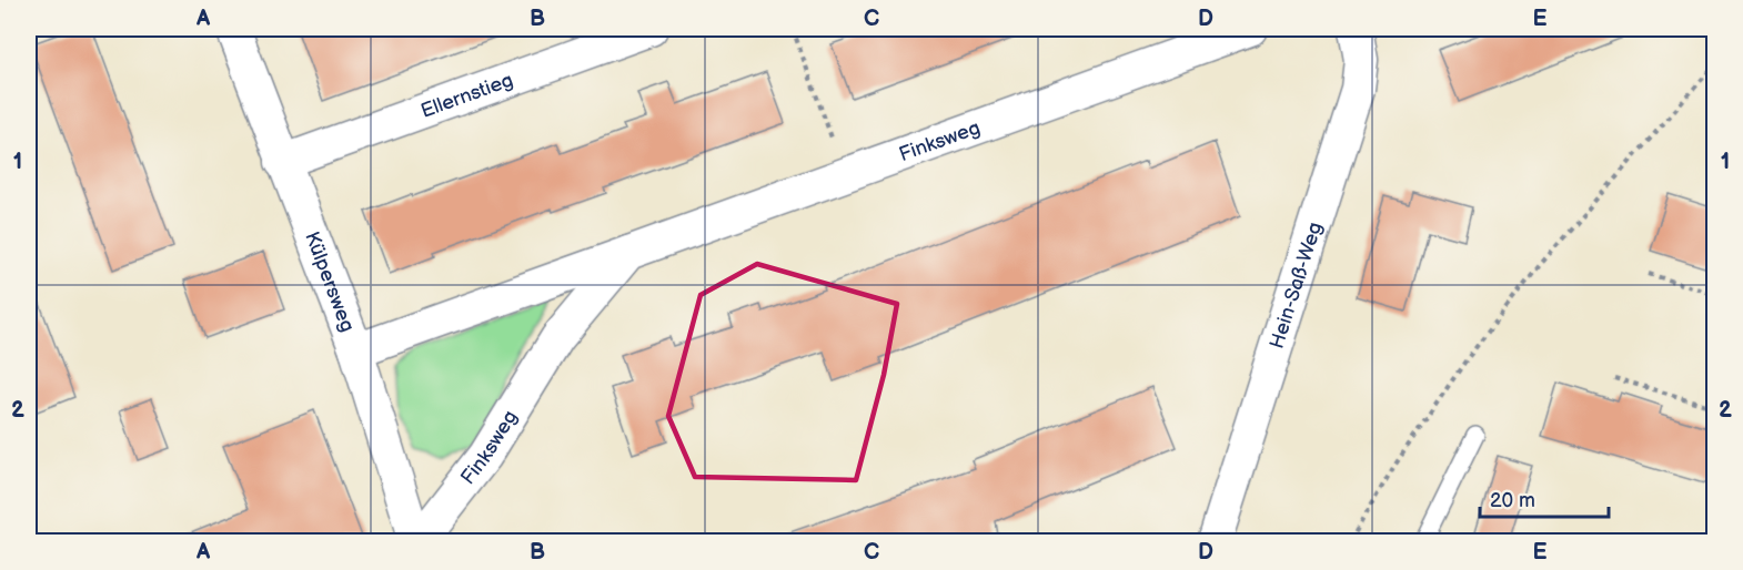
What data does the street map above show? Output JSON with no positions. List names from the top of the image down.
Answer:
{
  "streets": {
    "street": [
      "Ellernstieg",
      "Finksweg",
      "Külpersweg",
      "Hein-Saß-Weg"
    ]
  },
  "crossings": [
    ["Ellernstieg", "Külpersweg"],
    ["Finksweg", "Külpersweg"]
  ],
  "scale_bar": "20 m",
  "grid": {
    "columns": [
      "A",
      "B",
      "C",
      "D",
      "E"
    ],
    "rows": ["1", "2"]
  }
}
